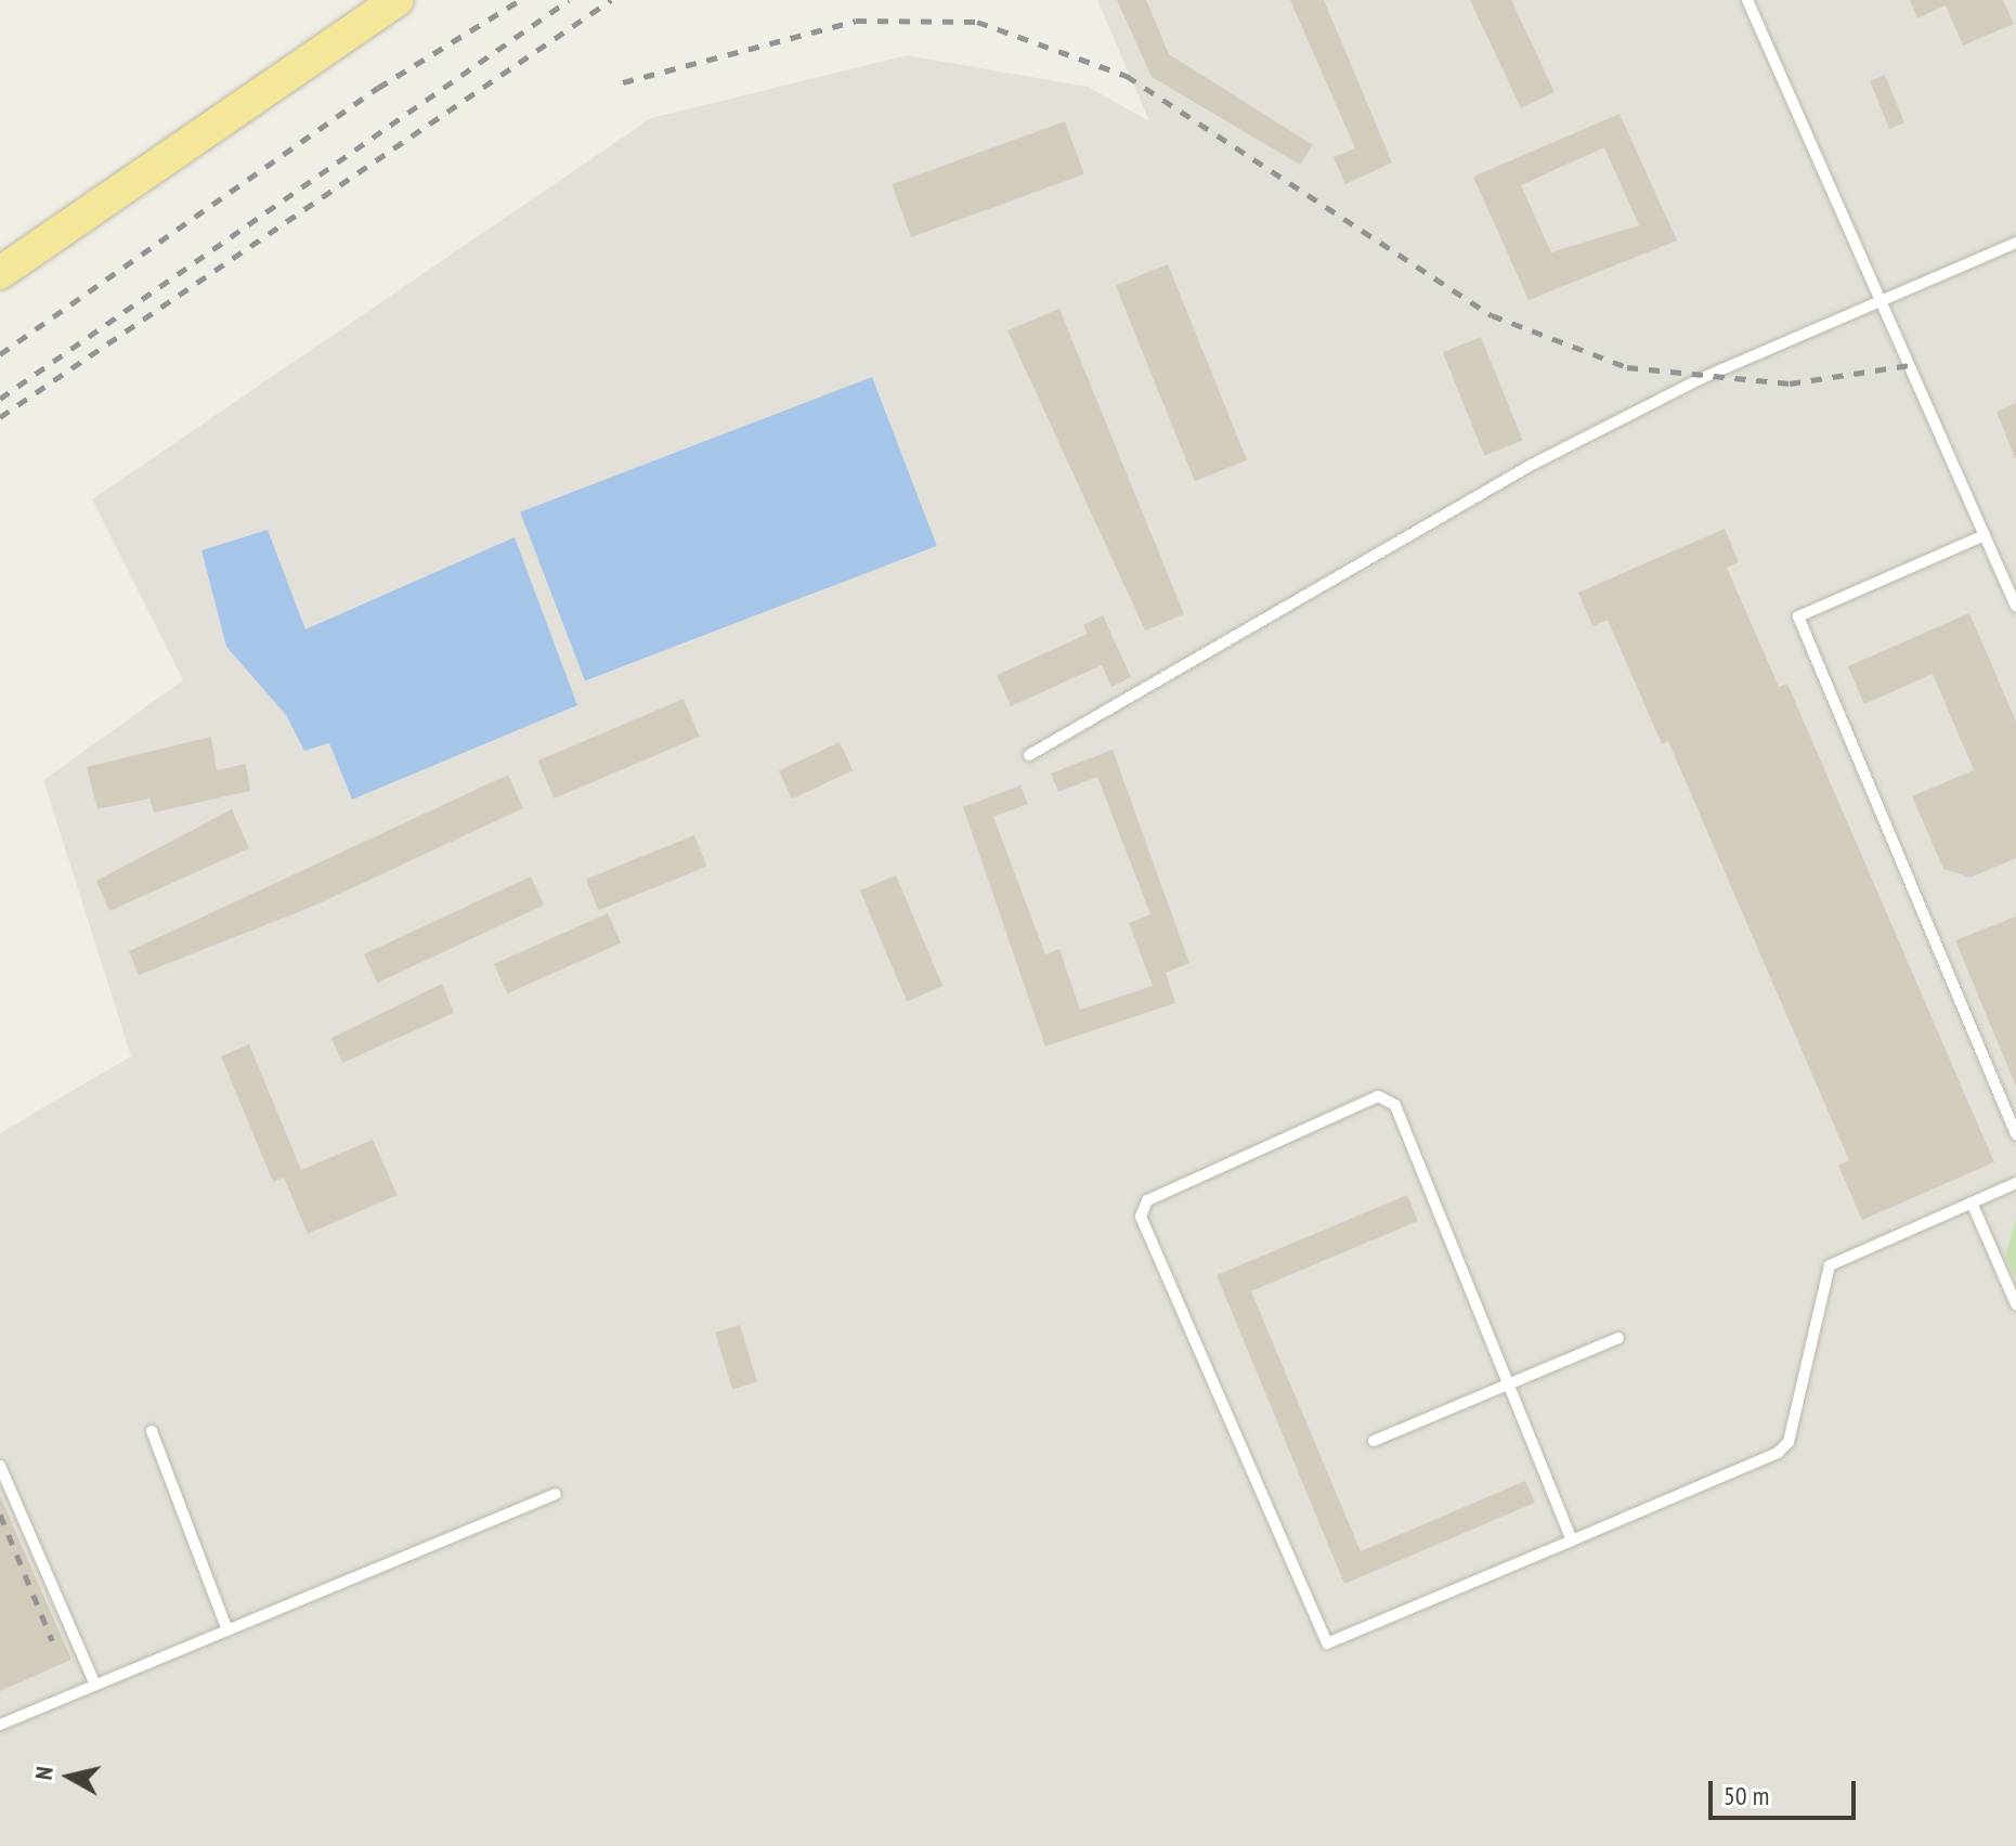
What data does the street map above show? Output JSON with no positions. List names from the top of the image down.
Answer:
{
  "scale_bar": "50 m",
  "north": "left"
}
